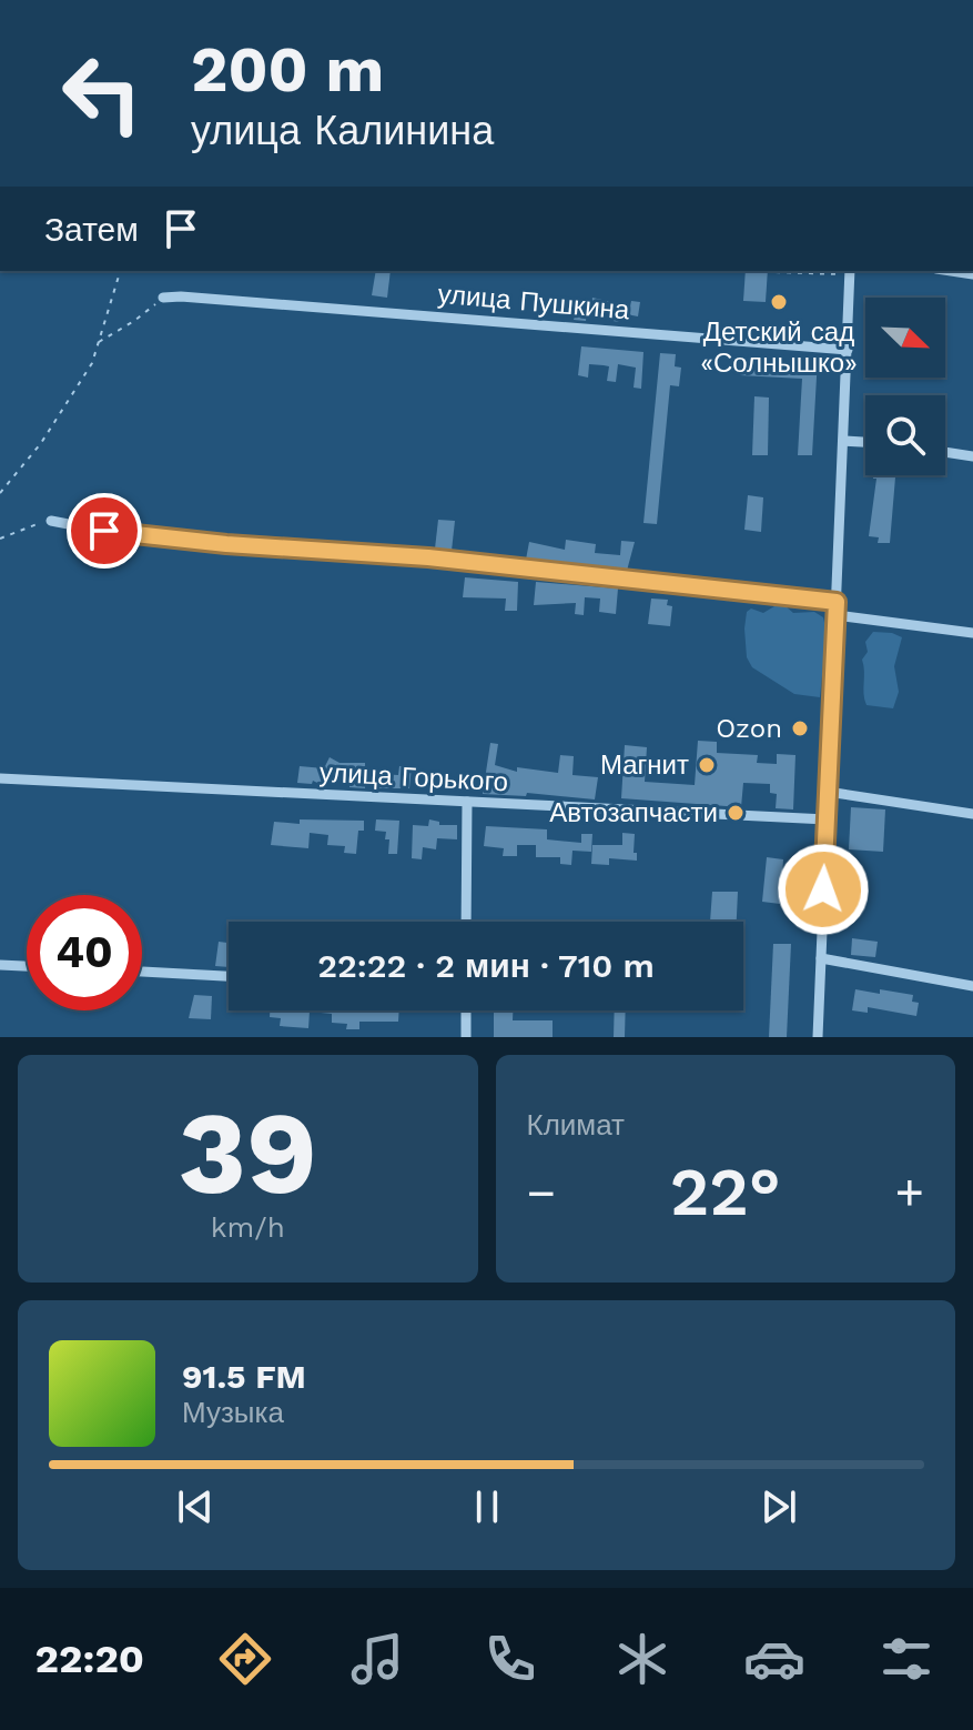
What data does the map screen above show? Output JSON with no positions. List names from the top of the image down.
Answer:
{
  "streets": {
    "street": ["улица Пушкина", "улица Горького"]
  },
  "places": [
    "Детский сад «Солнышко»",
    "Ozon",
    "Магнит",
    "Автозапчасти"
  ],
  "north": "bottom right",
  "page": {
    "turn": ["200 m", "улица Калинина"],
    "then": "Затем",
    "limit": "40",
    "trip": "22:22 · 2 мин · 710 m",
    "tile": [
      ["39", "km/h"],
      "Климат"
    ],
    "heat": ["−", "22°", "+"],
    "song": ["91.5 FM", "Музыка"],
    "tabs": "22:20"
  }
}
